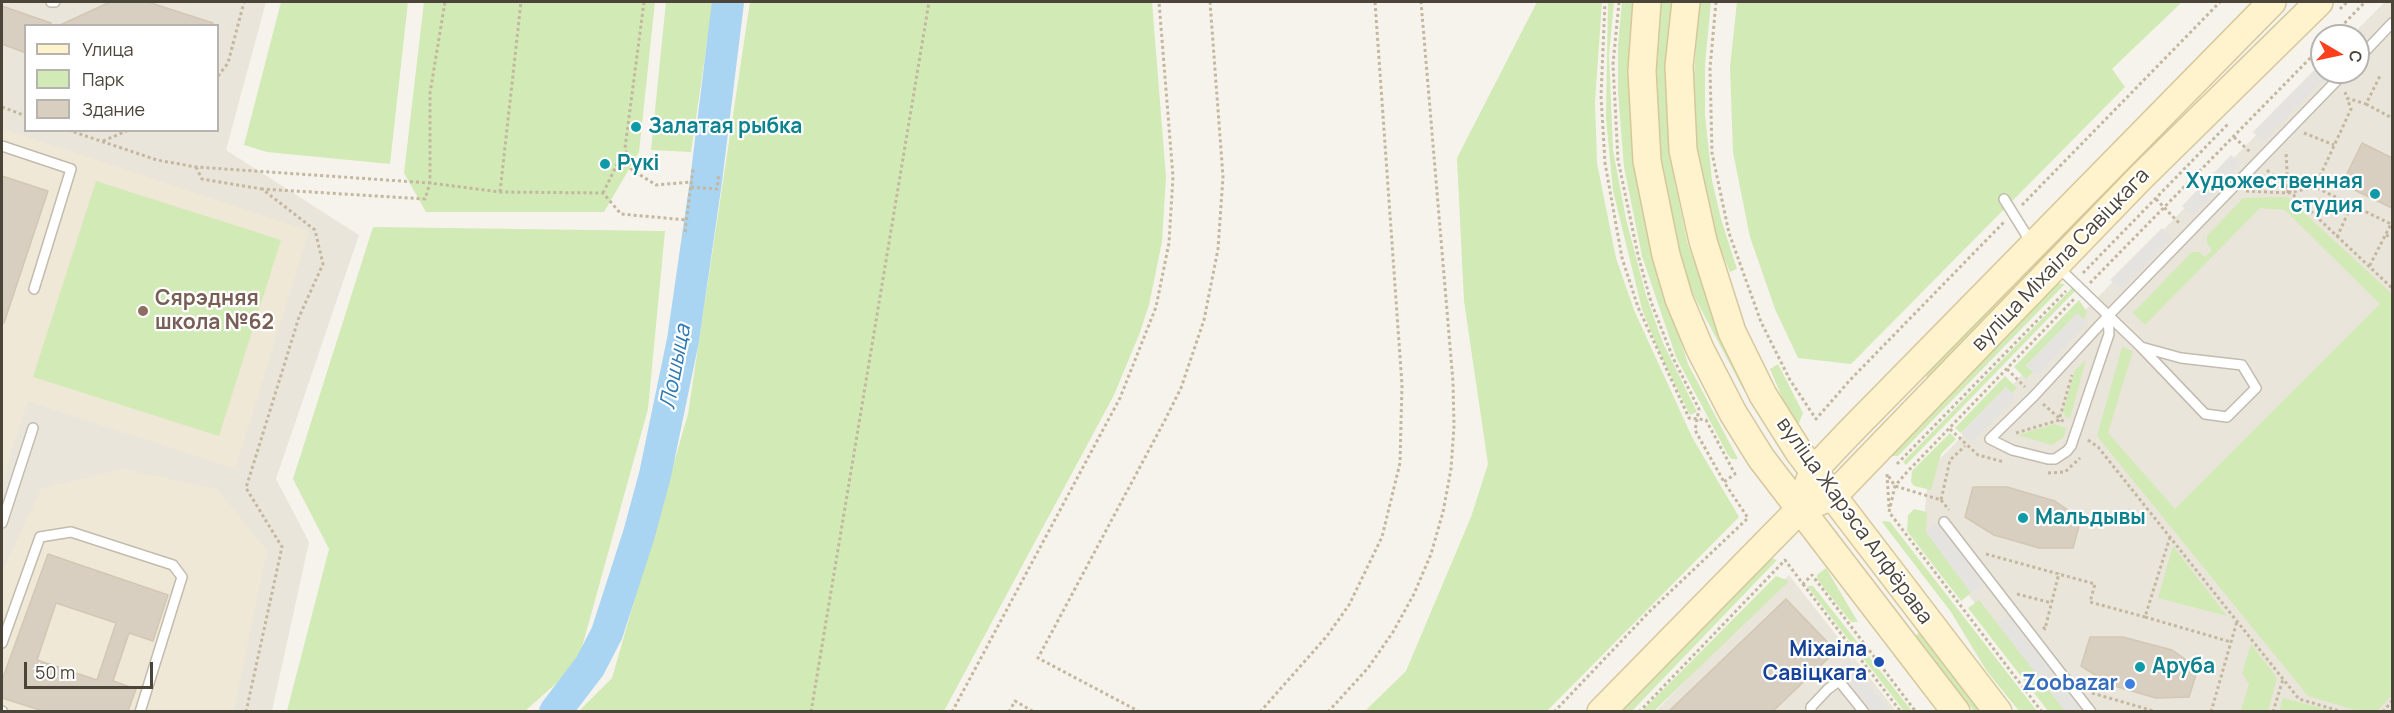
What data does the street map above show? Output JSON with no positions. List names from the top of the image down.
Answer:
{
  "streets": {
    "street": ["вуліца Міхаіла Савіцкага", "вуліца Жарэса Алфёрава"]
  },
  "crossings": [
    ["вуліца Міхаіла Савіцкага", "вуліца Жарэса Алфёрава"]
  ],
  "water": ["Лошыца"],
  "places": [
    "Залатая рыбка",
    "Рукі",
    "Художественная студия",
    "Сярэдняя школа №62",
    "Мальдывы",
    "Міхаіла Савіцкага",
    "Аруба",
    "Zoobazar"
  ],
  "legend": ["Улица", "Парк", "Здание"],
  "scale_bar": "50 m",
  "north": "right"
}
